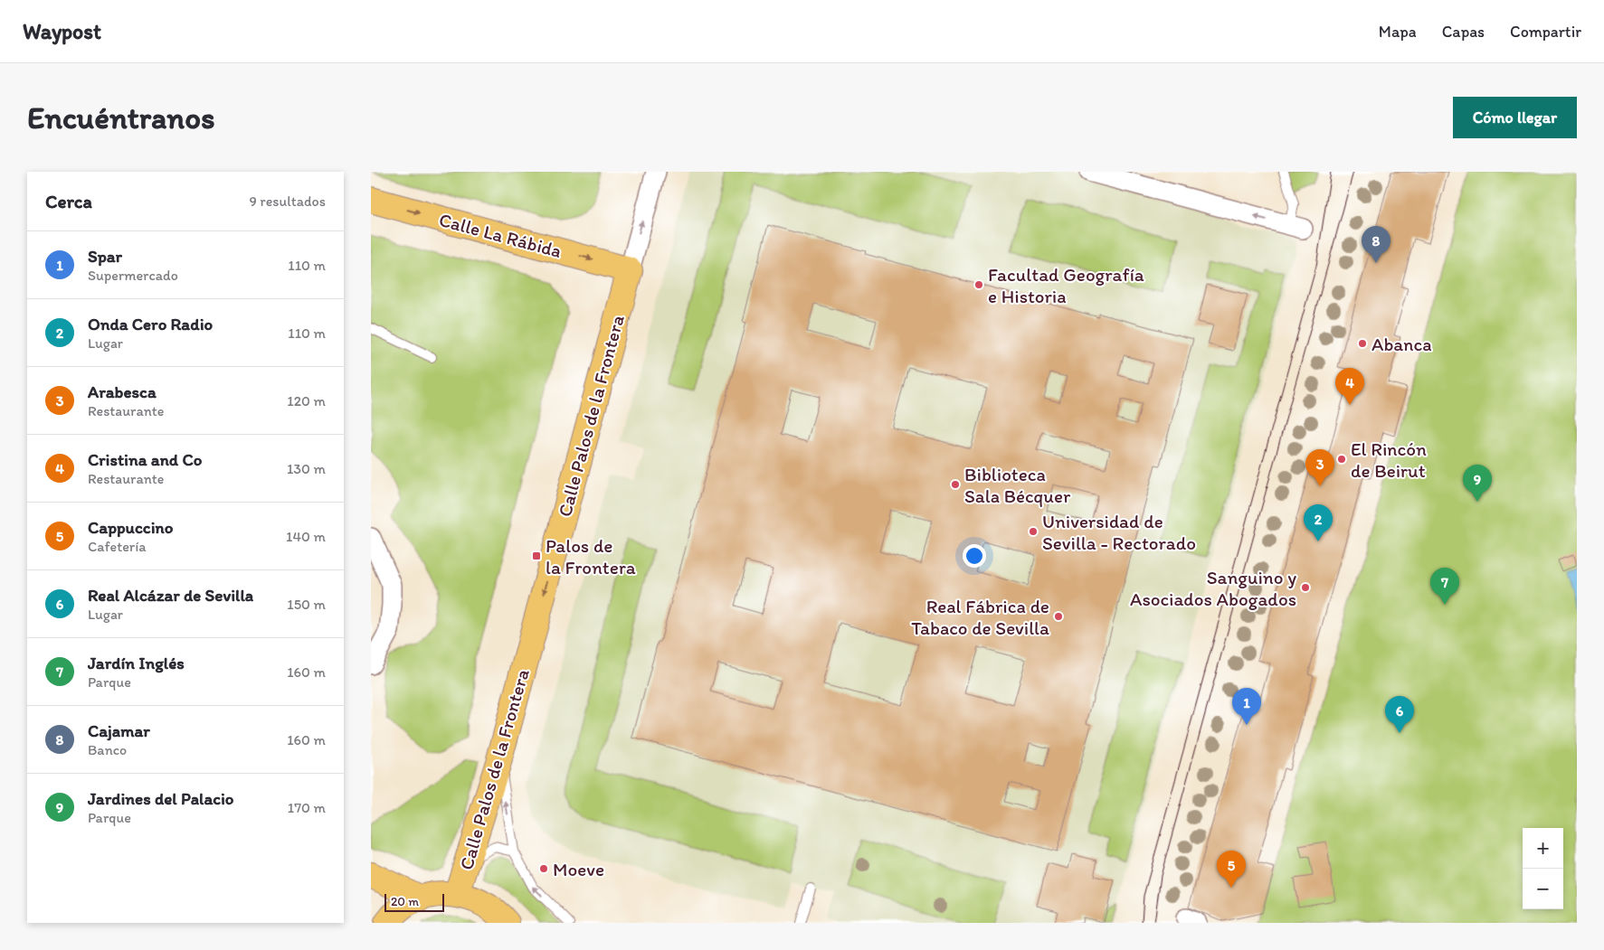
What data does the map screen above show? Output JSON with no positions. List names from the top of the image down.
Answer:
{
  "streets": {
    "main road": ["Calle La Rábida", "Calle Palos de la Frontera"]
  },
  "crossings": [
    ["Calle La Rábida", "Calle Palos de la Frontera"]
  ],
  "one_way": ["Calle La Rábida"],
  "places": {
    "other": [
      "Facultad Geografía e Historia",
      "Abanca",
      "El Rincón de Beirut",
      "Biblioteca Sala Bécquer",
      "Universidad de Sevilla - Rectorado",
      "Sanguino y Asociados Abogados",
      "Real Fábrica de Tabaco de Sevilla",
      "Moeve"
    ],
    "transit": ["Palos de la Frontera"]
  },
  "scale_bar": "20 m",
  "page": {
    "header": "Waypost",
    "nav": ["Mapa", "Capas", "Compartir"],
    "buttons": "Cómo llegar",
    "title": "Encuéntranos",
    "heading": ["Cerca", "9 resultados"],
    "pins": [
      "8",
      "4",
      "3",
      "9",
      "2",
      "7",
      "1",
      "6",
      "5"
    ],
    "list": [
      {
        "mark": "1",
        "name": "Spar",
        "note": "Supermercado",
        "value": "110 m"
      },
      {
        "mark": "2",
        "name": "Onda Cero Radio",
        "note": "Lugar",
        "value": "110 m"
      },
      {
        "mark": "3",
        "name": "Arabesca",
        "note": "Restaurante",
        "value": "120 m"
      },
      {
        "mark": "4",
        "name": "Cristina and Co",
        "note": "Restaurante",
        "value": "130 m"
      },
      {
        "mark": "5",
        "name": "Cappuccino",
        "note": "Cafetería",
        "value": "140 m"
      },
      {
        "mark": "6",
        "name": "Real Alcázar de Sevilla",
        "note": "Lugar",
        "value": "150 m"
      },
      {
        "mark": "7",
        "name": "Jardín Inglés",
        "note": "Parque",
        "value": "160 m"
      },
      {
        "mark": "8",
        "name": "Cajamar",
        "note": "Banco",
        "value": "160 m"
      },
      {
        "mark": "9",
        "name": "Jardines del Palacio",
        "note": "Parque",
        "value": "170 m"
      }
    ],
    "map_buttons": ["+", "−"],
    "scale": "20 m"
  }
}
